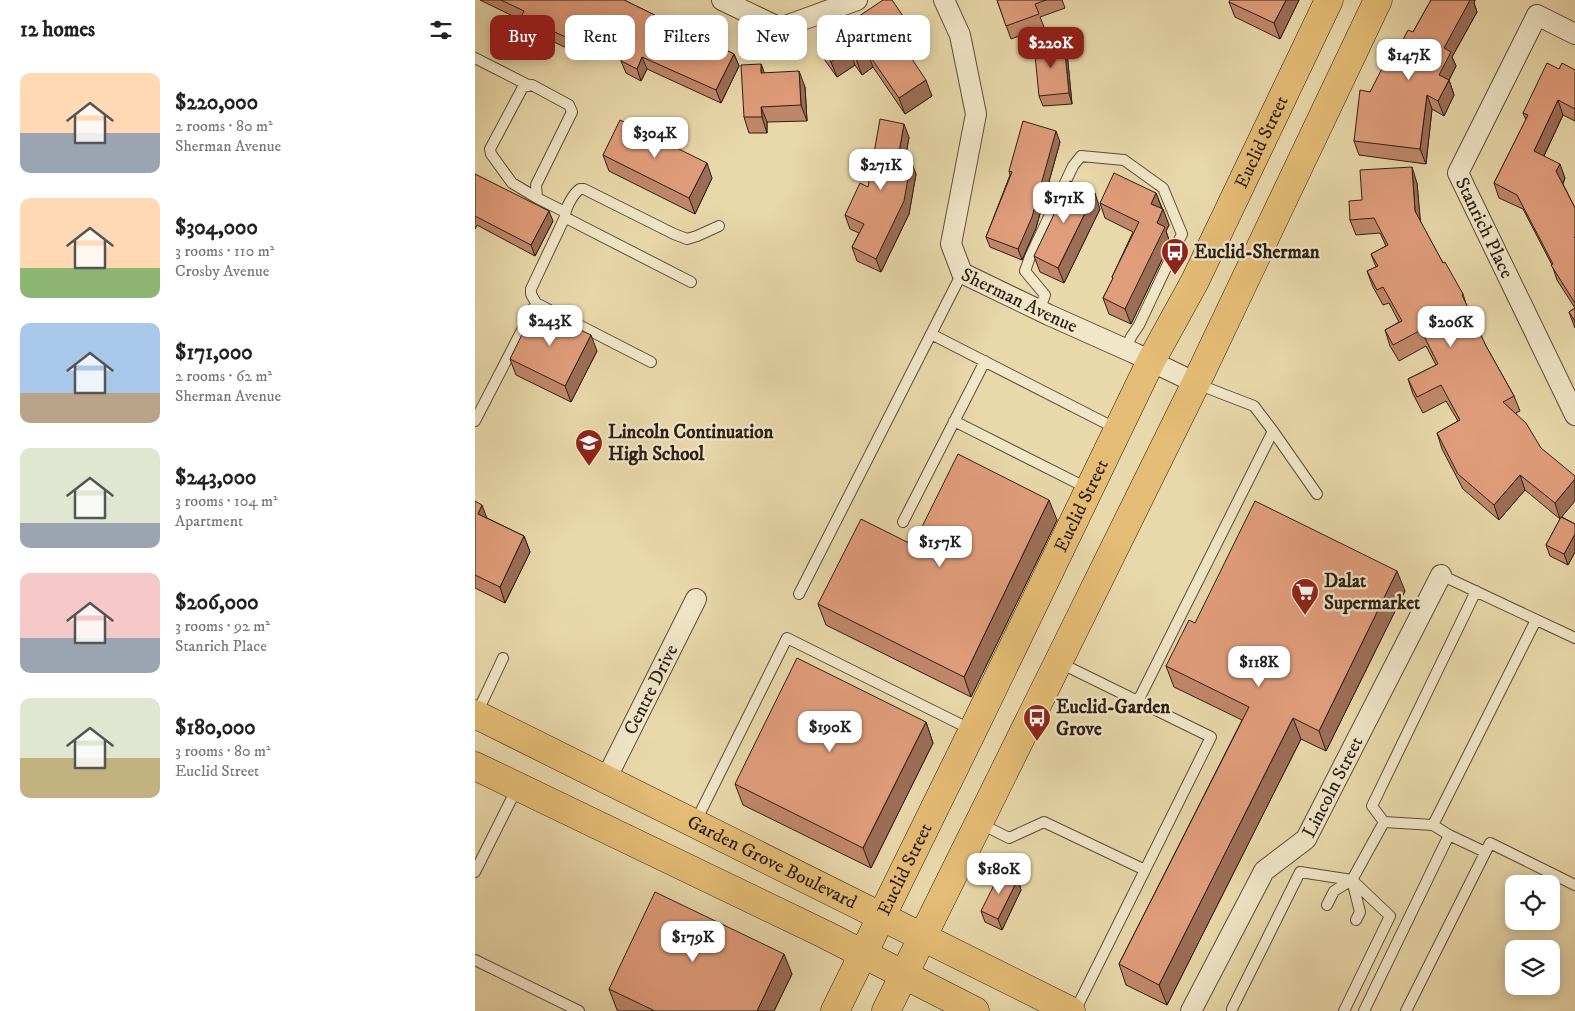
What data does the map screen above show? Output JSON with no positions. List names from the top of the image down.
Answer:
{
  "streets": {
    "main road": ["Euclid Street", "Garden Grove Boulevard"],
    "street": [
      "Stanrich Place",
      "Sherman Avenue",
      "Centre Drive",
      "Lincoln Street"
    ]
  },
  "crossings": [
    ["Euclid Street", "Sherman Avenue"],
    ["Euclid Street", "Garden Grove Boulevard"],
    ["Centre Drive", "Garden Grove Boulevard"]
  ],
  "places": {
    "bus stop": ["Euclid-Sherman", "Euclid-Garden Grove"],
    "school or university": ["Lincoln Continuation High School"],
    "supermarket": ["Dalat Supermarket"]
  },
  "page": {
    "heading": "12 homes",
    "chip": [
      "Buy",
      "Rent",
      "Filters",
      "New",
      "Apartment"
    ],
    "price": [
      "$220K",
      "$147K",
      "$304K",
      "$271K",
      "$171K",
      "$243K",
      "$206K",
      "$157K",
      "$118K",
      "$190K",
      "$180K",
      "$179K"
    ],
    "list": [
      {
        "name": "$220,000",
        "note": "2 rooms · 80 m² · Sherman Avenue"
      },
      {
        "name": "$304,000",
        "note": "3 rooms · 110 m² · Crosby Avenue"
      },
      {
        "name": "$171,000",
        "note": "2 rooms · 62 m² · Sherman Avenue"
      },
      {
        "name": "$243,000",
        "note": "3 rooms · 104 m² · Apartment"
      },
      {
        "name": "$206,000",
        "note": "3 rooms · 92 m² · Stanrich Place"
      },
      {
        "name": "$180,000",
        "note": "3 rooms · 80 m² · Euclid Street"
      }
    ]
  }
}
